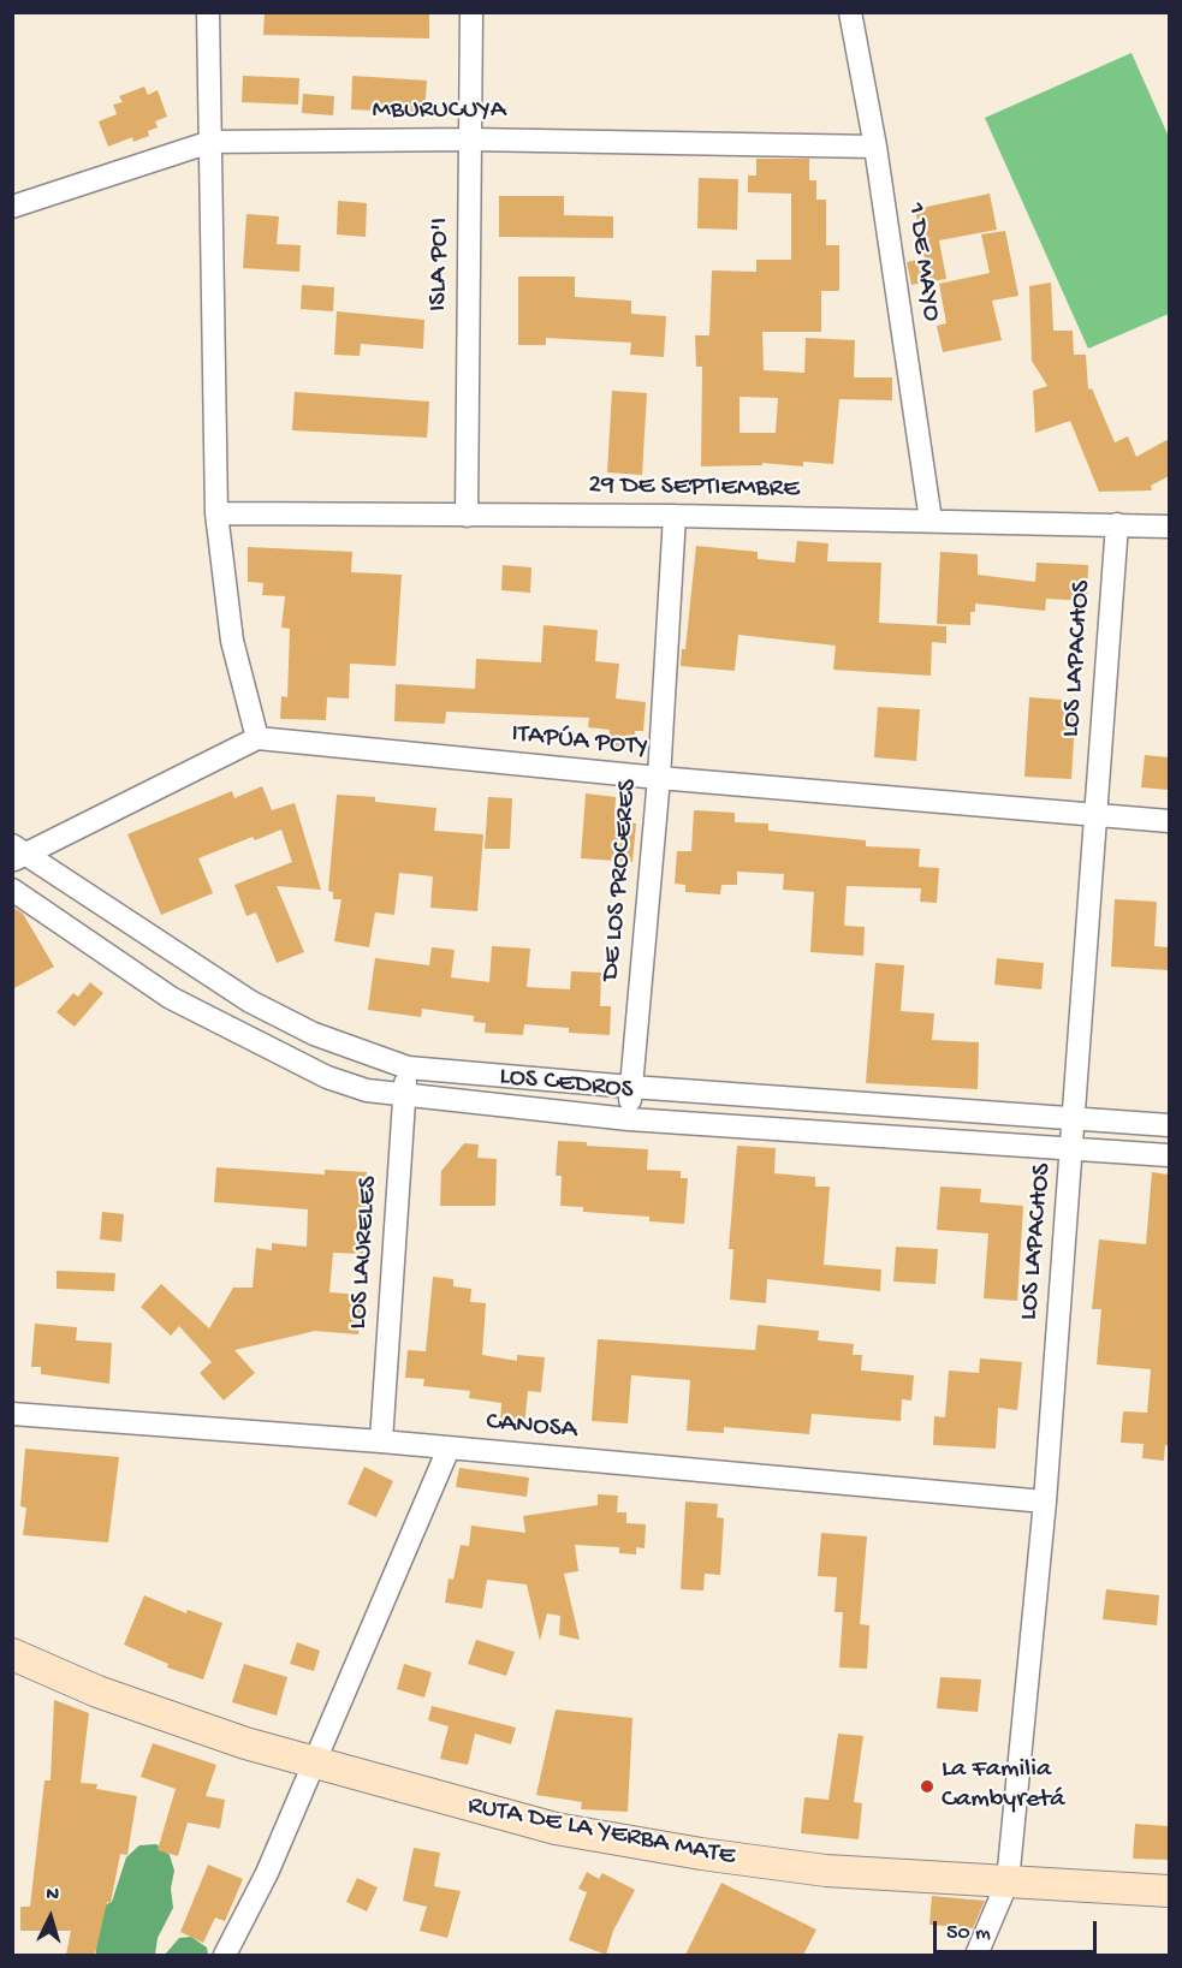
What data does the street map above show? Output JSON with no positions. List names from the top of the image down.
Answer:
{
  "streets": {
    "main road": ["RUTA DE LA YERBA MATE"],
    "street": [
      "MBURUCUYA",
      "1 DE MAYO",
      "ISLA PO'I",
      "29 DE SEPTIEMBRE",
      "LOS LAPACHOS",
      "ITAPÚA POTY",
      "DE LOS PROCERES",
      "LOS CEDROS",
      "LOS LAURELES",
      "CANOSA"
    ]
  },
  "crossings": [
    ["MBURUCUYA", "1 DE MAYO"],
    ["MBURUCUYA", "ISLA PO'I"],
    ["1 DE MAYO", "29 DE SEPTIEMBRE"],
    ["ISLA PO'I", "29 DE SEPTIEMBRE"],
    ["29 DE SEPTIEMBRE", "LOS LAPACHOS"],
    ["29 DE SEPTIEMBRE", "DE LOS PROCERES"],
    ["LOS LAPACHOS", "ITAPÚA POTY"],
    ["LOS LAPACHOS", "LOS CEDROS"],
    ["LOS LAPACHOS", "CANOSA"],
    ["LOS LAPACHOS", "RUTA DE LA YERBA MATE"],
    ["ITAPÚA POTY", "DE LOS PROCERES"],
    ["DE LOS PROCERES", "LOS CEDROS"],
    ["LOS CEDROS", "LOS LAURELES"],
    ["LOS LAURELES", "CANOSA"]
  ],
  "places": ["La Familia Cambyretá"],
  "scale_bar": "50 m",
  "north": "top"
}
